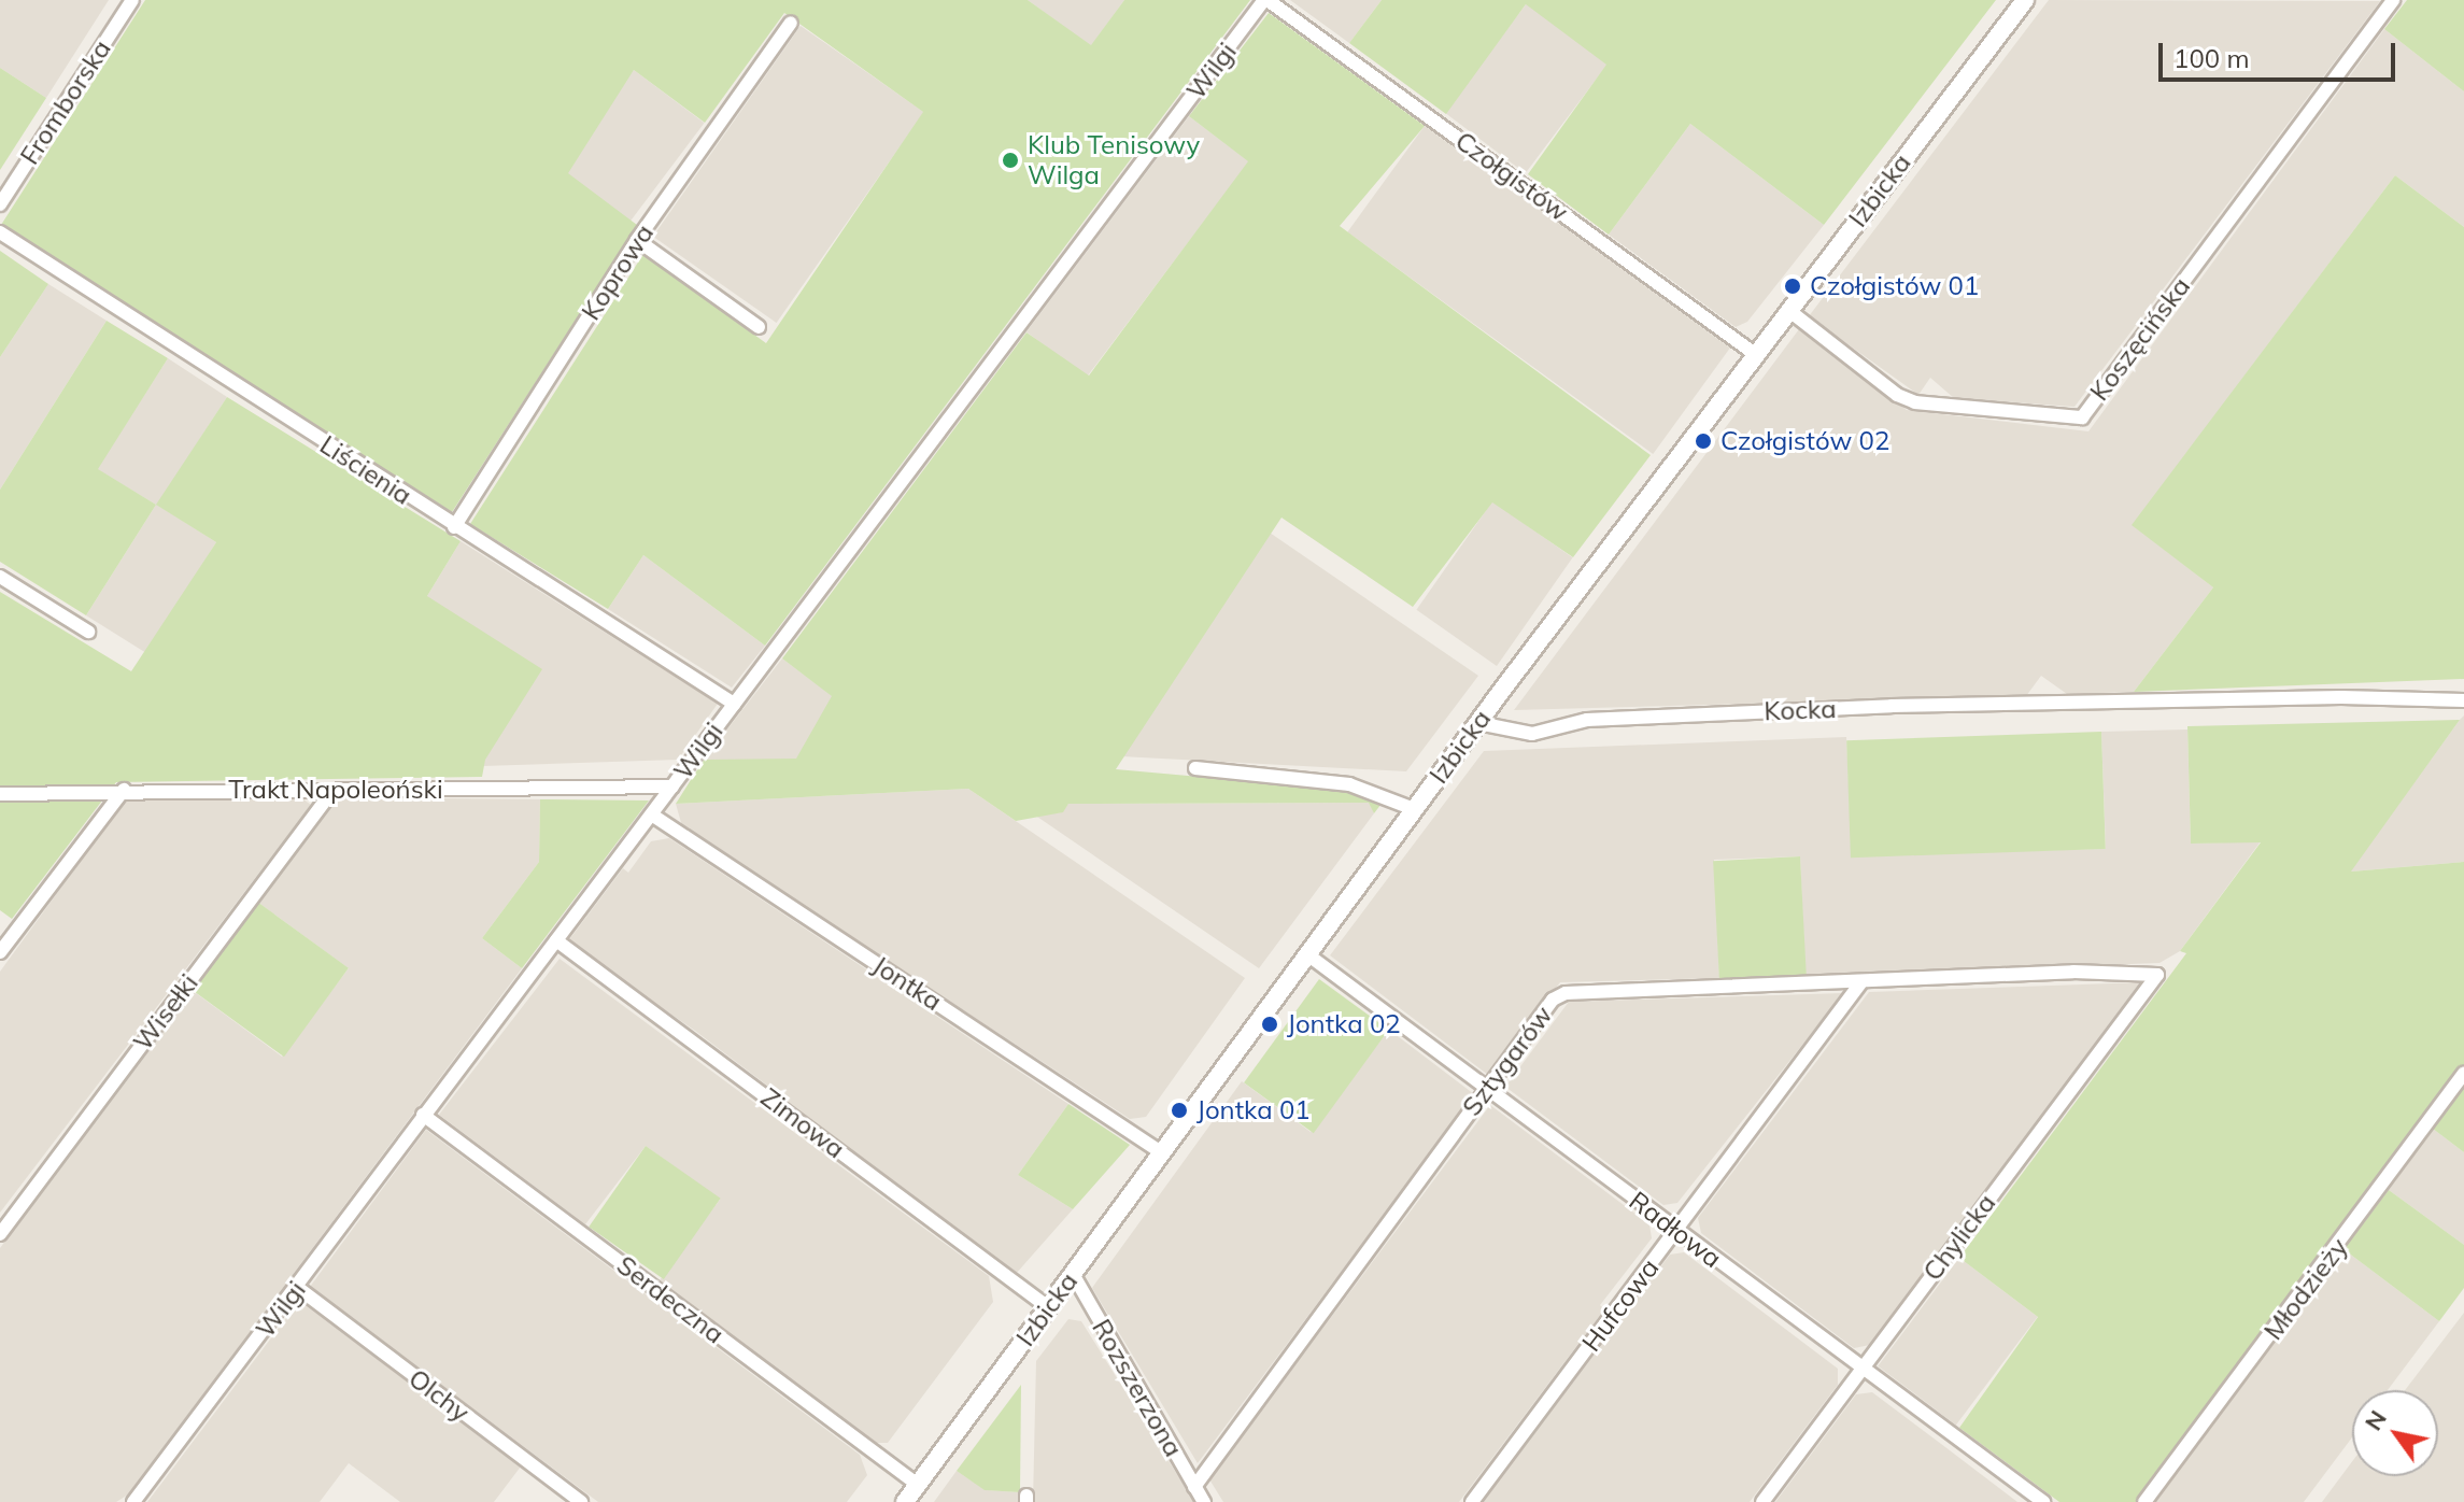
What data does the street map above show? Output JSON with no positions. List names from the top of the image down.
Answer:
{
  "streets": {
    "street": [
      "Wilgi",
      "Fromborska",
      "Czołgistów",
      "Izbicka",
      "Koprowa",
      "Koszęcińska",
      "Liścienia",
      "Kocka",
      "Trakt Napoleoński",
      "Jontka",
      "Wisełki",
      "Sztygarów",
      "Zimowa",
      "Radłowa",
      "Chylicka",
      "Młodzieży",
      "Serdeczna",
      "Hufcowa",
      "Rozszerzona",
      "Olchy"
    ]
  },
  "crossings": [
    ["Wilgi", "Czołgistów"],
    ["Wilgi", "Liścienia"],
    ["Wilgi", "Trakt Napoleoński"],
    ["Wilgi", "Jontka"],
    ["Wilgi", "Zimowa"],
    ["Wilgi", "Serdeczna"],
    ["Wilgi", "Olchy"],
    ["Czołgistów", "Izbicka"],
    ["Izbicka", "Koszęcińska"],
    ["Izbicka", "Kocka"],
    ["Izbicka", "Jontka"],
    ["Izbicka", "Zimowa"],
    ["Izbicka", "Radłowa"],
    ["Izbicka", "Serdeczna"],
    ["Izbicka", "Rozszerzona"],
    ["Koprowa", "Liścienia"],
    ["Trakt Napoleoński", "Wisełki"],
    ["Sztygarów", "Radłowa"],
    ["Sztygarów", "Chylicka"],
    ["Sztygarów", "Hufcowa"],
    ["Sztygarów", "Rozszerzona"],
    ["Radłowa", "Chylicka"],
    ["Radłowa", "Hufcowa"]
  ],
  "places": [
    "Klub Tenisowy Wilga",
    "Czołgistów 01",
    "Czołgistów 02",
    "Jontka 02",
    "Jontka 01"
  ],
  "scale_bar": "100 m",
  "north": "top left"
}
